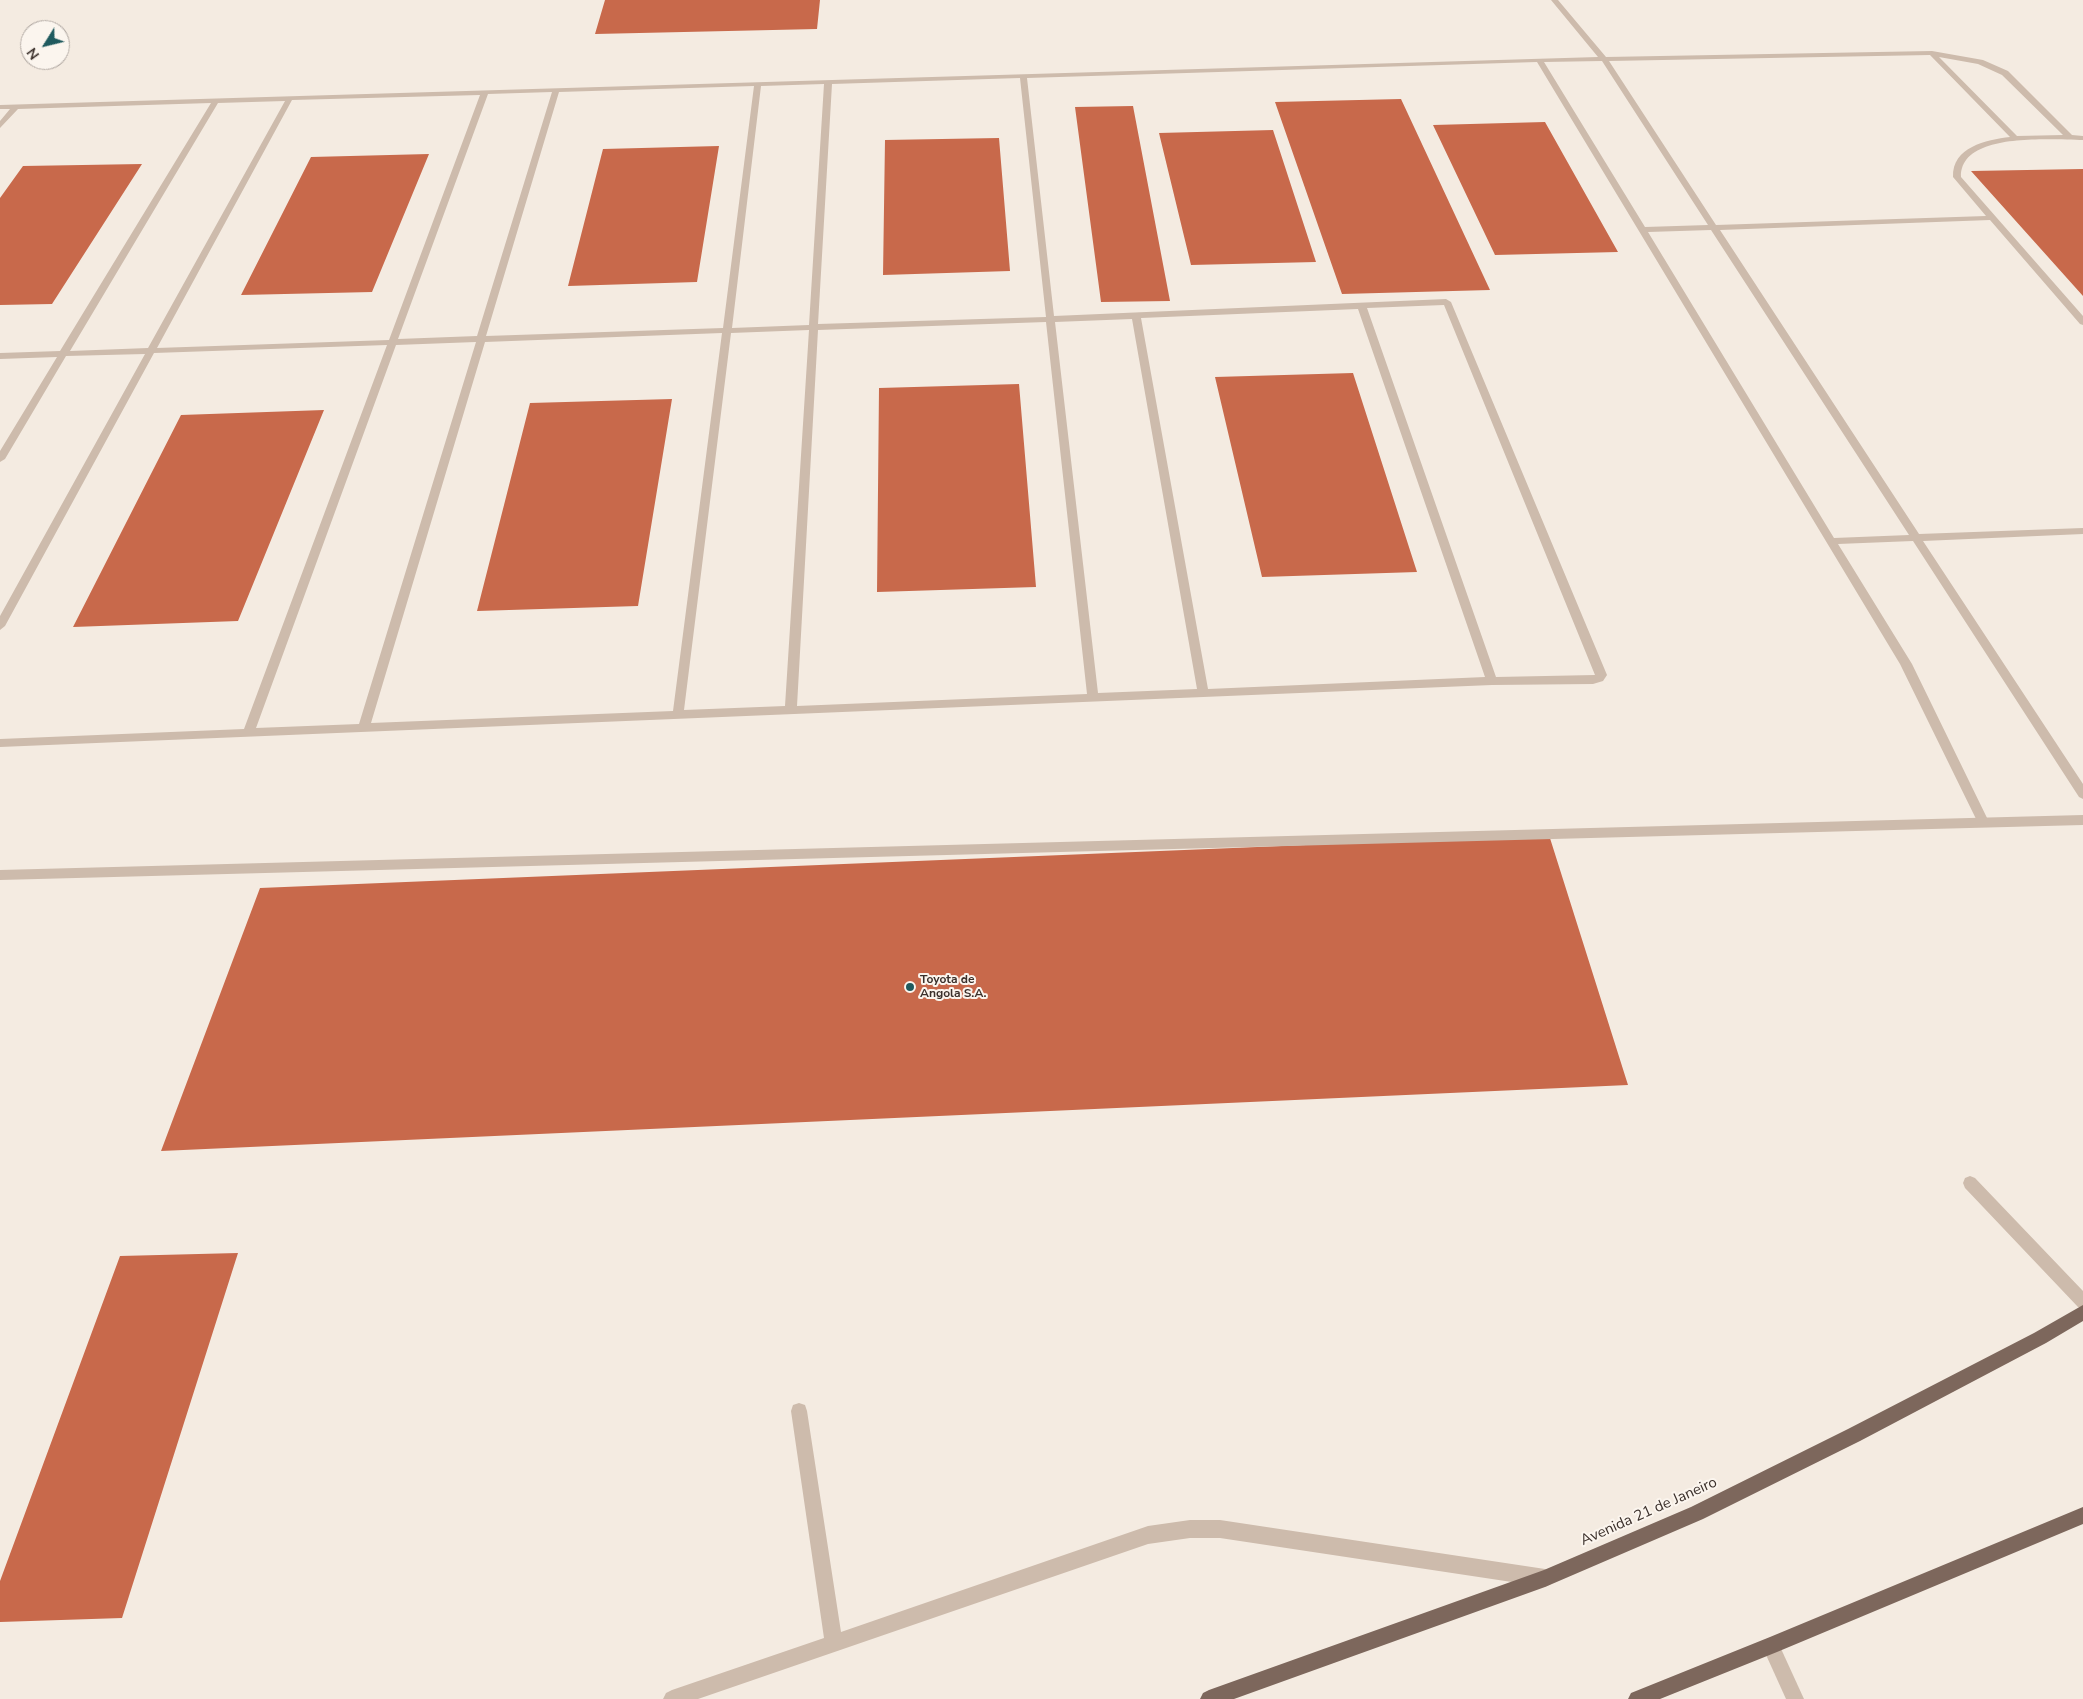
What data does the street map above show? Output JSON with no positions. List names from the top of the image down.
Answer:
{
  "streets": {
    "main road": ["Avenida 21 de Janeiro"]
  },
  "places": ["Toyota de Angola S.A."],
  "north": "bottom left"
}
